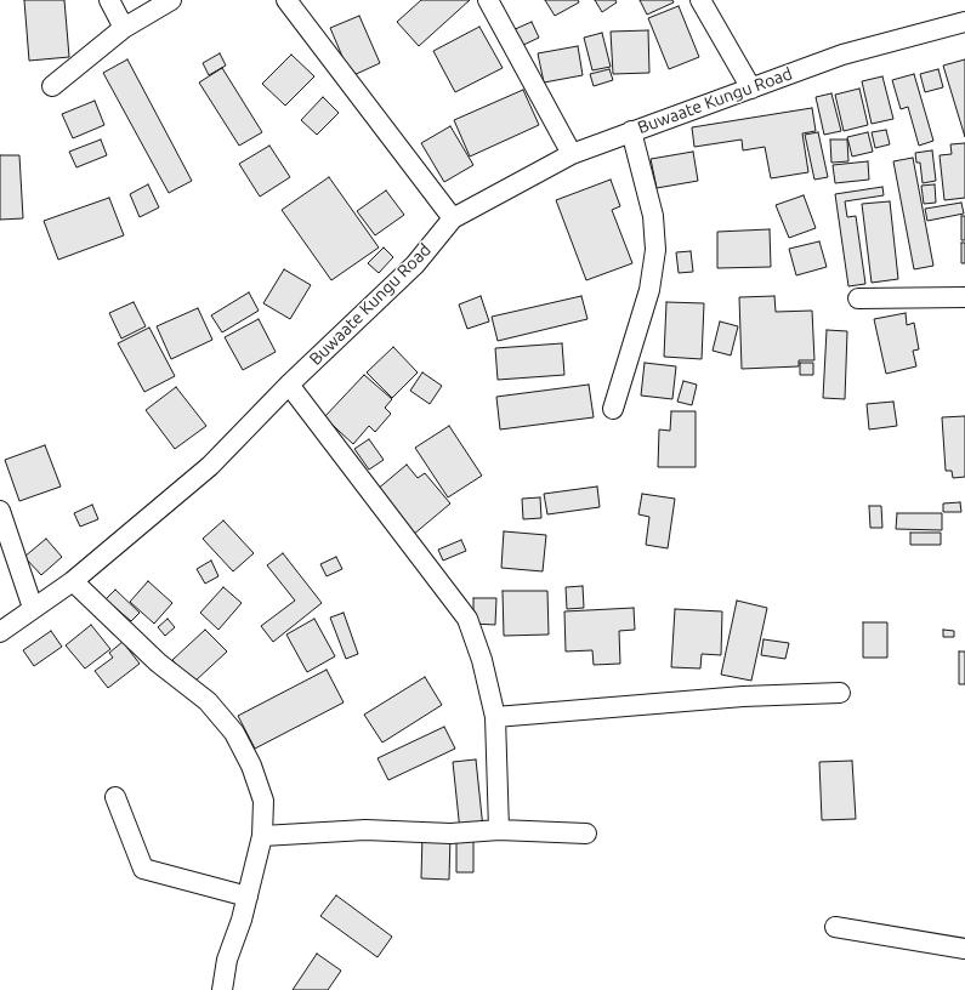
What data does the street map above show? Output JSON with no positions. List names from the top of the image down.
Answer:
{
  "streets": {
    "street": ["Buwaate Kungu Road"]
  }
}
